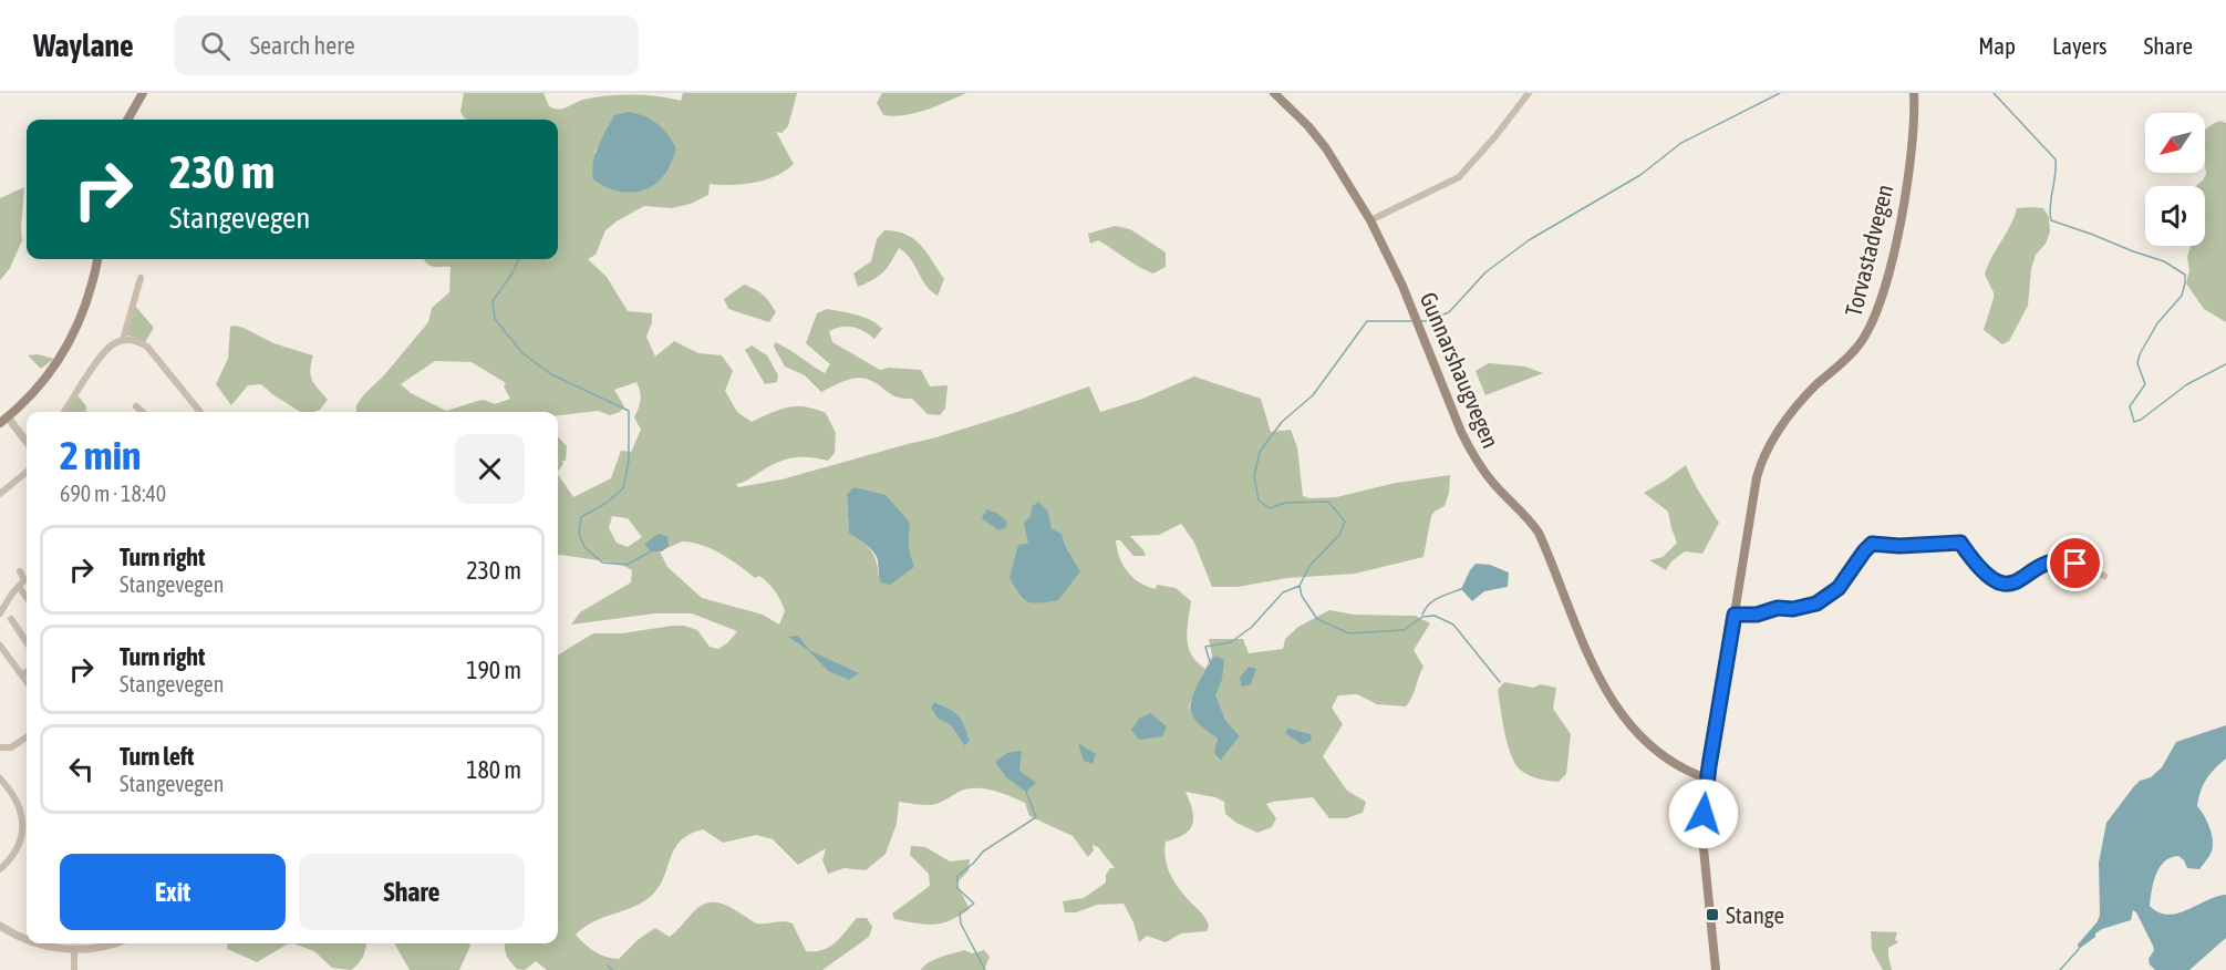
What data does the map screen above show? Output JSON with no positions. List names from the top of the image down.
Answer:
{
  "streets": {
    "main road": ["Torvastadvegen", "Gunnarshaugvegen"]
  },
  "crossings": [
    ["Torvastadvegen", "Gunnarshaugvegen"]
  ],
  "places": {
    "transit": ["Stange"]
  },
  "north": "bottom left",
  "page": {
    "header": "Waylane",
    "search": "Search here",
    "nav": ["Map", "Layers", "Share"],
    "turn": ["230 m", "Stangevegen"],
    "heading": ["2 min", "690 m · 18:40"],
    "list": [
      {
        "name": "Turn right",
        "note": "Stangevegen",
        "value": "230 m"
      },
      {
        "name": "Turn right",
        "note": "Stangevegen",
        "value": "190 m"
      },
      {
        "name": "Turn left",
        "note": "Stangevegen",
        "value": "180 m"
      }
    ],
    "buttons": ["Exit", "Share"]
  }
}
